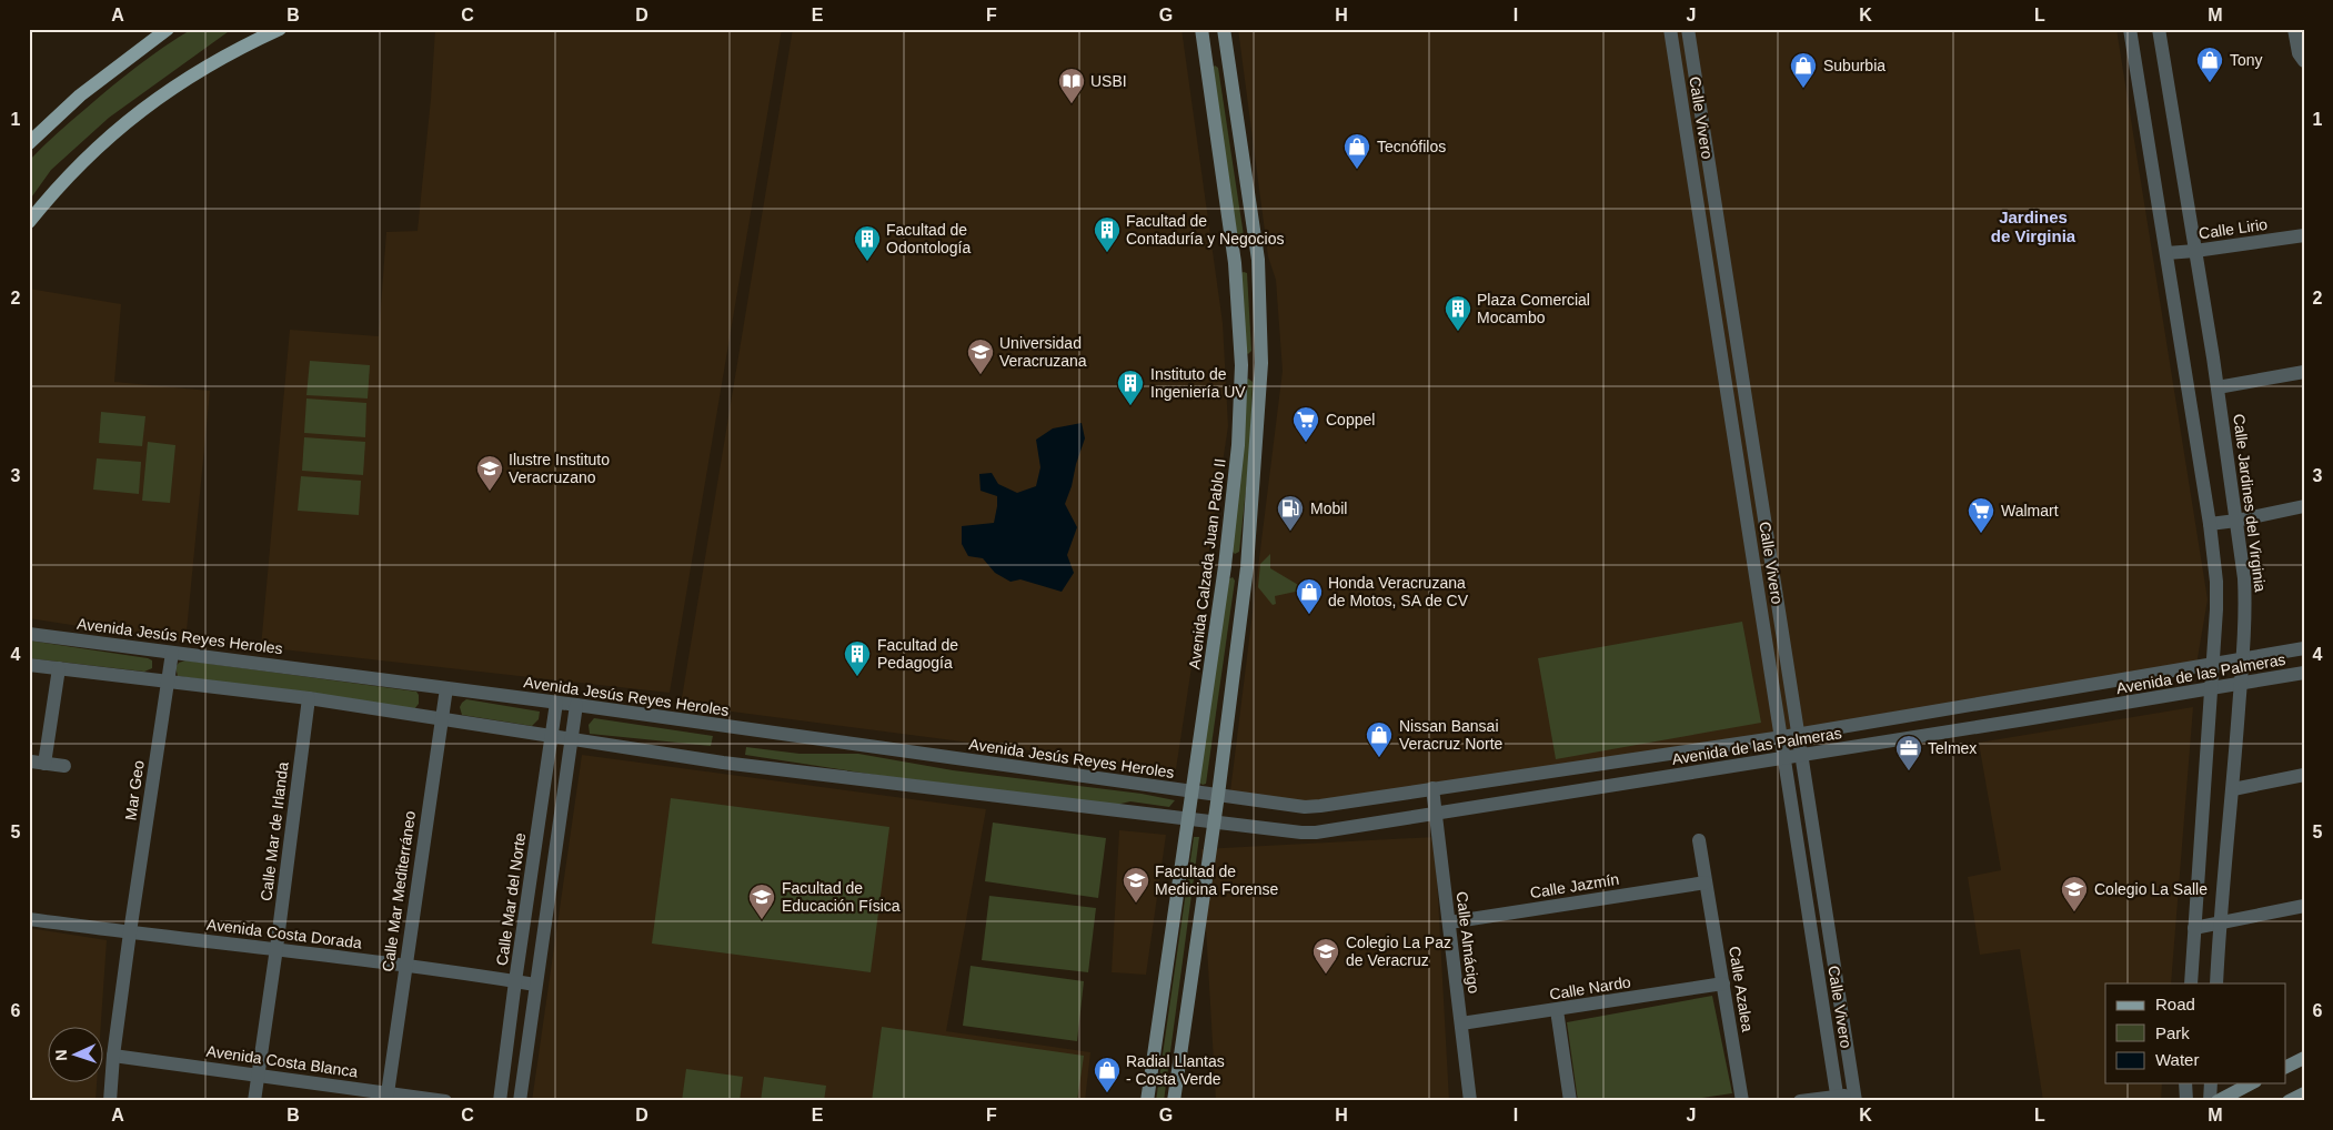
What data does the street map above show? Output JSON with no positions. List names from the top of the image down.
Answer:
{
  "streets": {
    "main road": ["Avenida Calzada Juan Pablo II"],
    "street": [
      "Calle Vivero",
      "Calle Lirio",
      "Calle Jardines del Virginia",
      "Avenida Jesús Reyes Heroles",
      "Avenida de las Palmeras",
      "Mar Geo",
      "Calle Mar de Irlanda",
      "Calle Jazmín",
      "Calle Mar Mediterráneo",
      "Calle Mar del Norte",
      "Avenida Costa Dorada",
      "Calle Almácigo",
      "Calle Nardo",
      "Calle Azalea",
      "Avenida Costa Blanca"
    ]
  },
  "crossings": [
    ["Calle Vivero", "Avenida de las Palmeras"],
    ["Calle Lirio", "Calle Jardines del Virginia"],
    ["Calle Jardines del Virginia", "Avenida de las Palmeras"],
    ["Avenida Calzada Juan Pablo II", "Avenida Jesús Reyes Heroles"],
    ["Avenida Jesús Reyes Heroles", "Avenida de las Palmeras"],
    ["Avenida Jesús Reyes Heroles", "Mar Geo"],
    ["Avenida Jesús Reyes Heroles", "Calle Mar Mediterráneo"],
    ["Avenida Jesús Reyes Heroles", "Calle Mar del Norte"],
    ["Avenida de las Palmeras", "Calle Almácigo"],
    ["Mar Geo", "Avenida Costa Dorada"],
    ["Mar Geo", "Avenida Costa Blanca"],
    ["Calle Mar de Irlanda", "Avenida Costa Dorada"],
    ["Calle Mar de Irlanda", "Avenida Costa Blanca"],
    ["Calle Jazmín", "Calle Almácigo"],
    ["Calle Jazmín", "Calle Azalea"],
    ["Calle Mar Mediterráneo", "Avenida Costa Dorada"],
    ["Calle Mar Mediterráneo", "Avenida Costa Blanca"],
    ["Calle Mar del Norte", "Avenida Costa Dorada"],
    ["Calle Almácigo", "Calle Nardo"],
    ["Calle Nardo", "Calle Azalea"]
  ],
  "districts": ["Jardines de Virginia"],
  "places": {
    "shop": [
      "Tony",
      "Suburbia",
      "Tecnófilos",
      "Honda Veracruzana de Motos, SA de CV",
      "Nissan Bansai Veracruz Norte",
      "Radial Llantas - Costa Verde"
    ],
    "library": ["USBI"],
    "building": [
      "Facultad de Contaduría y Negocios",
      "Facultad de Odontología",
      "Plaza Comercial Mocambo",
      "Instituto de Ingeniería UV",
      "Facultad de Pedagogía"
    ],
    "school or university": [
      "Universidad Veracruzana",
      "Ilustre Instituto Veracruzano",
      "Facultad de Medicina Forense",
      "Colegio La Salle",
      "Facultad de Educación Física",
      "Colegio La Paz de Veracruz"
    ],
    "supermarket": ["Coppel", "Walmart"],
    "fuel station": ["Mobil"],
    "office": ["Telmex"]
  },
  "legend": ["Road", "Park", "Water"],
  "north": "left",
  "grid": {
    "columns": [
      "A",
      "B",
      "C",
      "D",
      "E",
      "F",
      "G",
      "H",
      "I",
      "J",
      "K",
      "L",
      "M"
    ],
    "rows": [
      "1",
      "2",
      "3",
      "4",
      "5",
      "6"
    ]
  }
}
